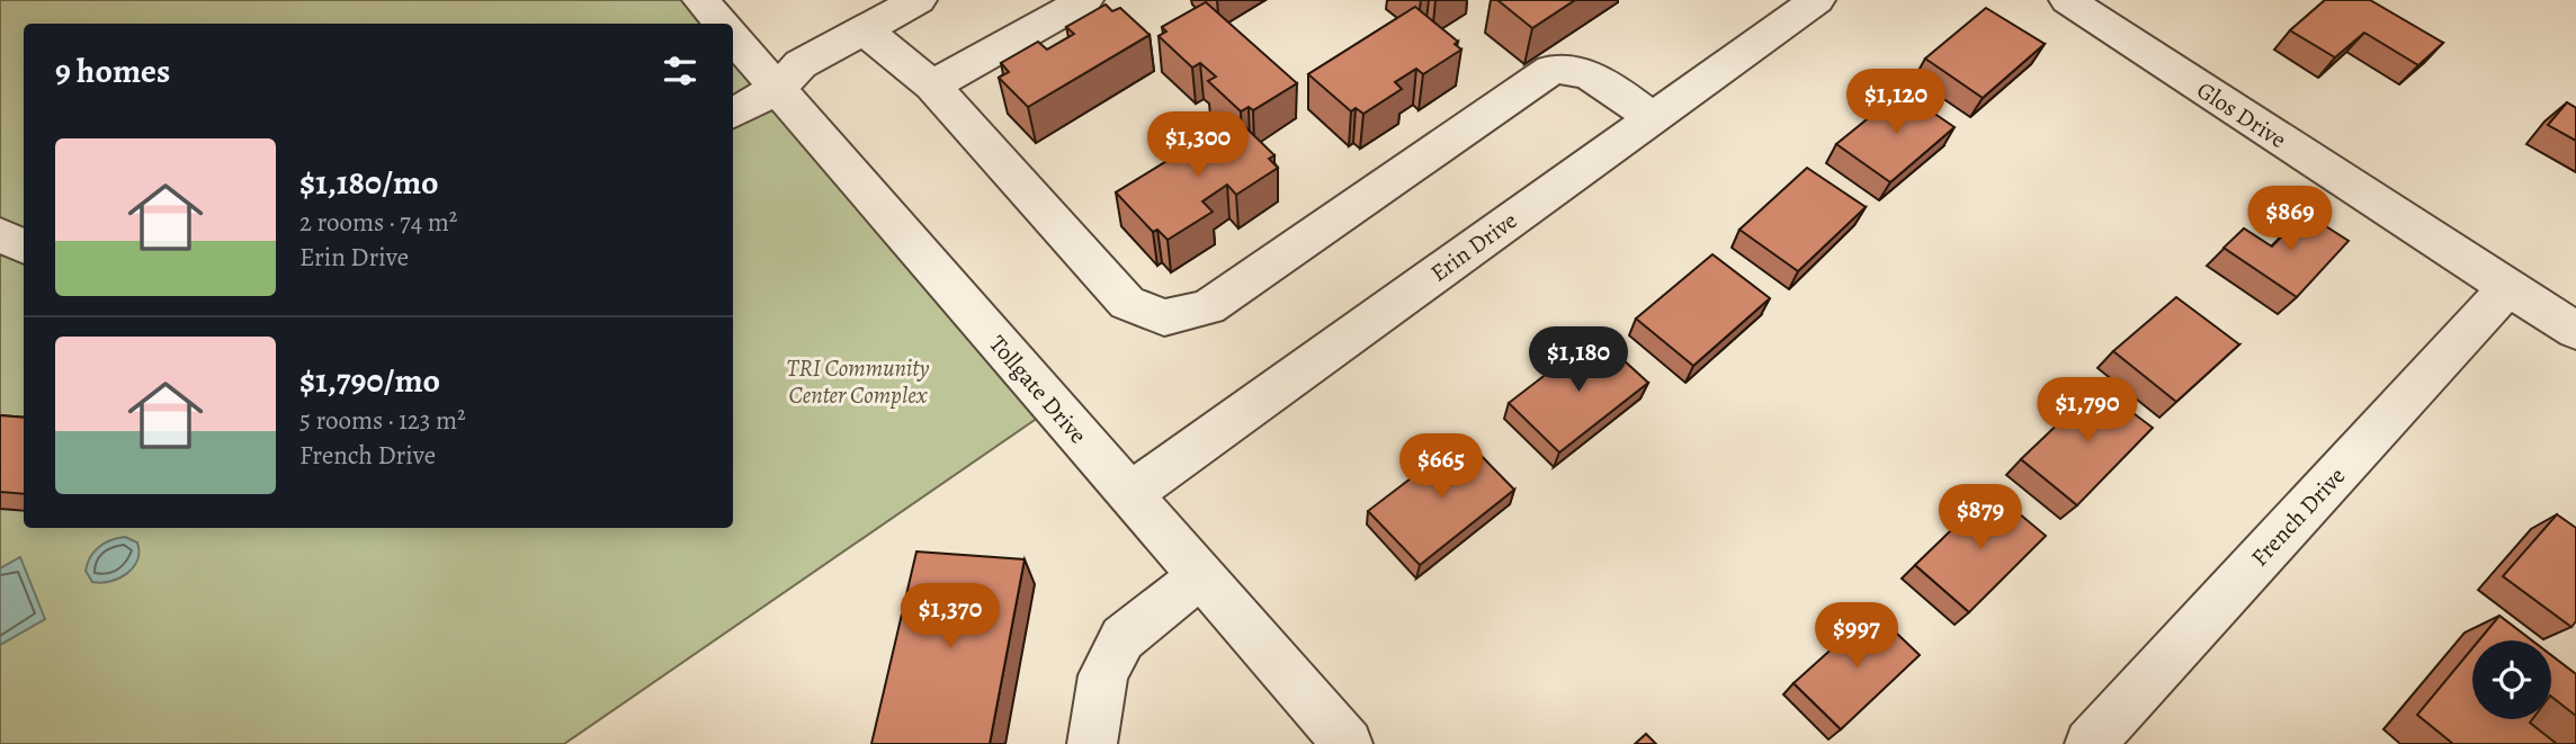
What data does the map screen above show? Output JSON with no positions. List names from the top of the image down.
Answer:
{
  "streets": {
    "street": [
      "Glos Drive",
      "Erin Drive",
      "Tollgate Drive",
      "French Drive"
    ]
  },
  "crossings": [
    ["Glos Drive", "French Drive"],
    ["Erin Drive", "Tollgate Drive"]
  ],
  "parks": ["TRI Community Center Complex"],
  "page": {
    "heading": "9 homes",
    "price": [
      "$1,120",
      "$1,300",
      "$869",
      "$1,180",
      "$1,790",
      "$665",
      "$879",
      "$1,370",
      "$997"
    ],
    "list": [
      {
        "name": "$1,180/mo",
        "note": "2 rooms · 74 m² · Erin Drive"
      },
      {
        "name": "$1,790/mo",
        "note": "5 rooms · 123 m² · French Drive"
      }
    ]
  }
}
